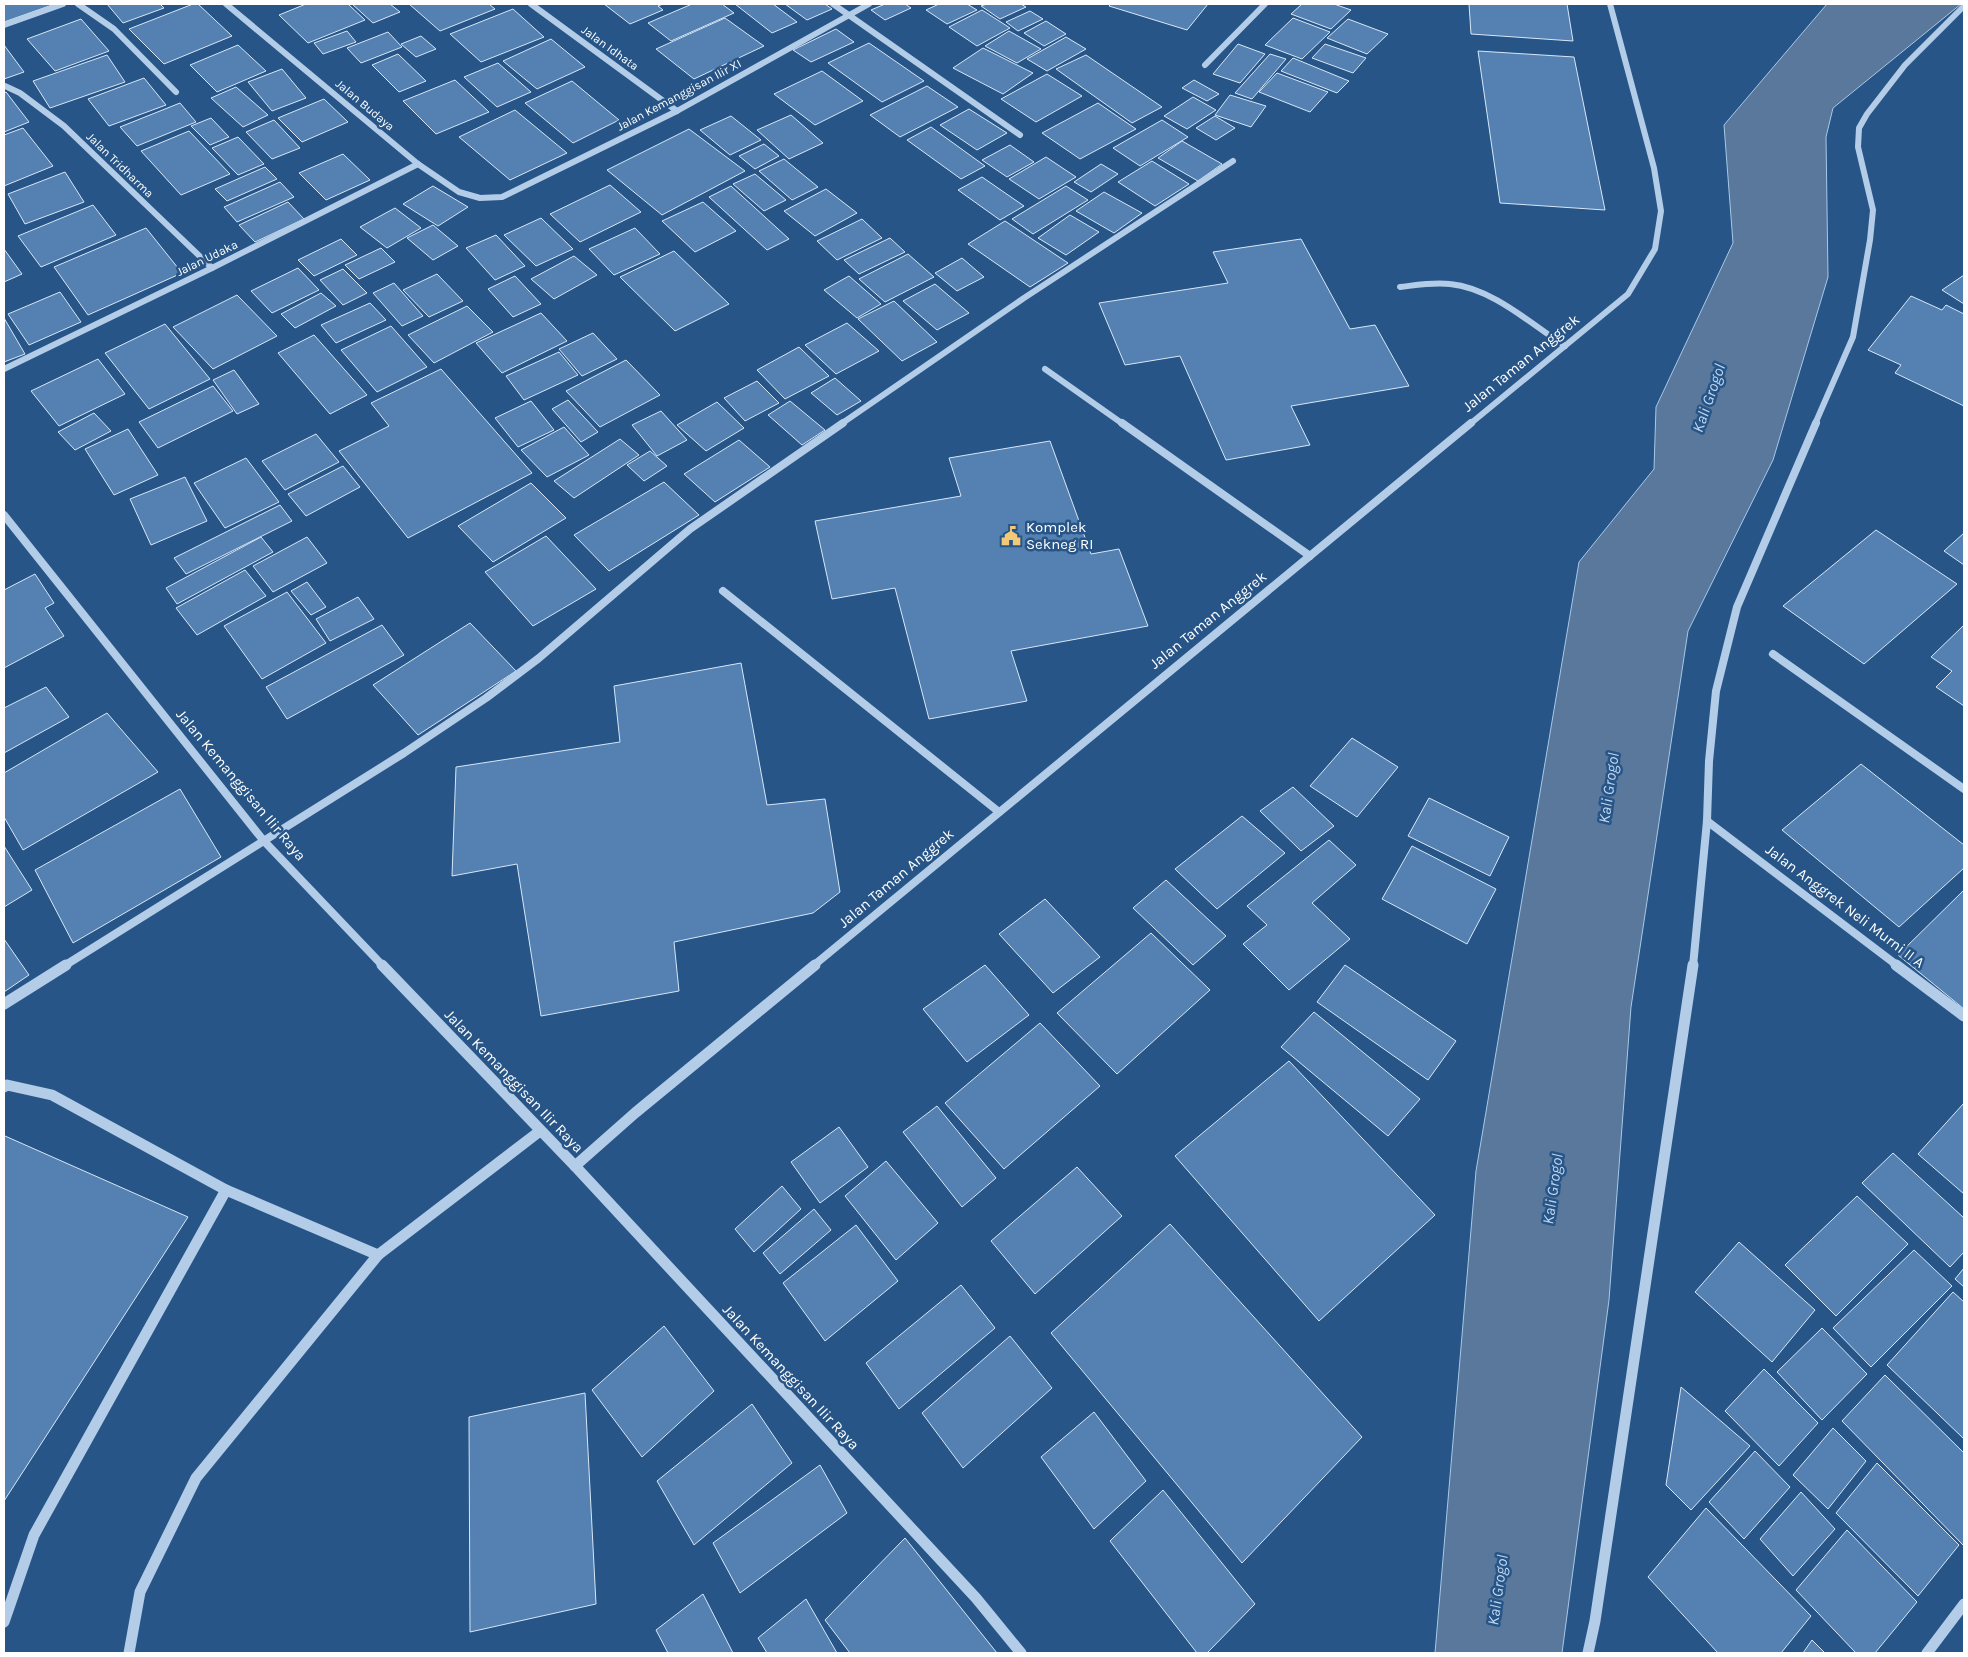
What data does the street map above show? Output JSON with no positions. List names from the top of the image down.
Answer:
{
  "streets": {
    "street": [
      "Jalan Idhata",
      "Jalan Kemanggisan Ilir XI",
      "Jalan Budaya",
      "Jalan Tridharma",
      "Jalan Udaka",
      "Jalan Taman Anggrek",
      "Jalan Kemanggisan Ilir Raya",
      "Jalan Anggrek Neli Murni II A"
    ]
  },
  "crossings": [
    ["Jalan Idhata", "Jalan Kemanggisan Ilir XI"],
    ["Jalan Kemanggisan Ilir XI", "Jalan Budaya"],
    ["Jalan Budaya", "Jalan Udaka"],
    ["Jalan Tridharma", "Jalan Udaka"],
    ["Jalan Taman Anggrek", "Jalan Kemanggisan Ilir Raya"]
  ],
  "water": ["Kali Grogol"],
  "places": {
    "public building": ["Komplek Sekneg RI"]
  }
}
